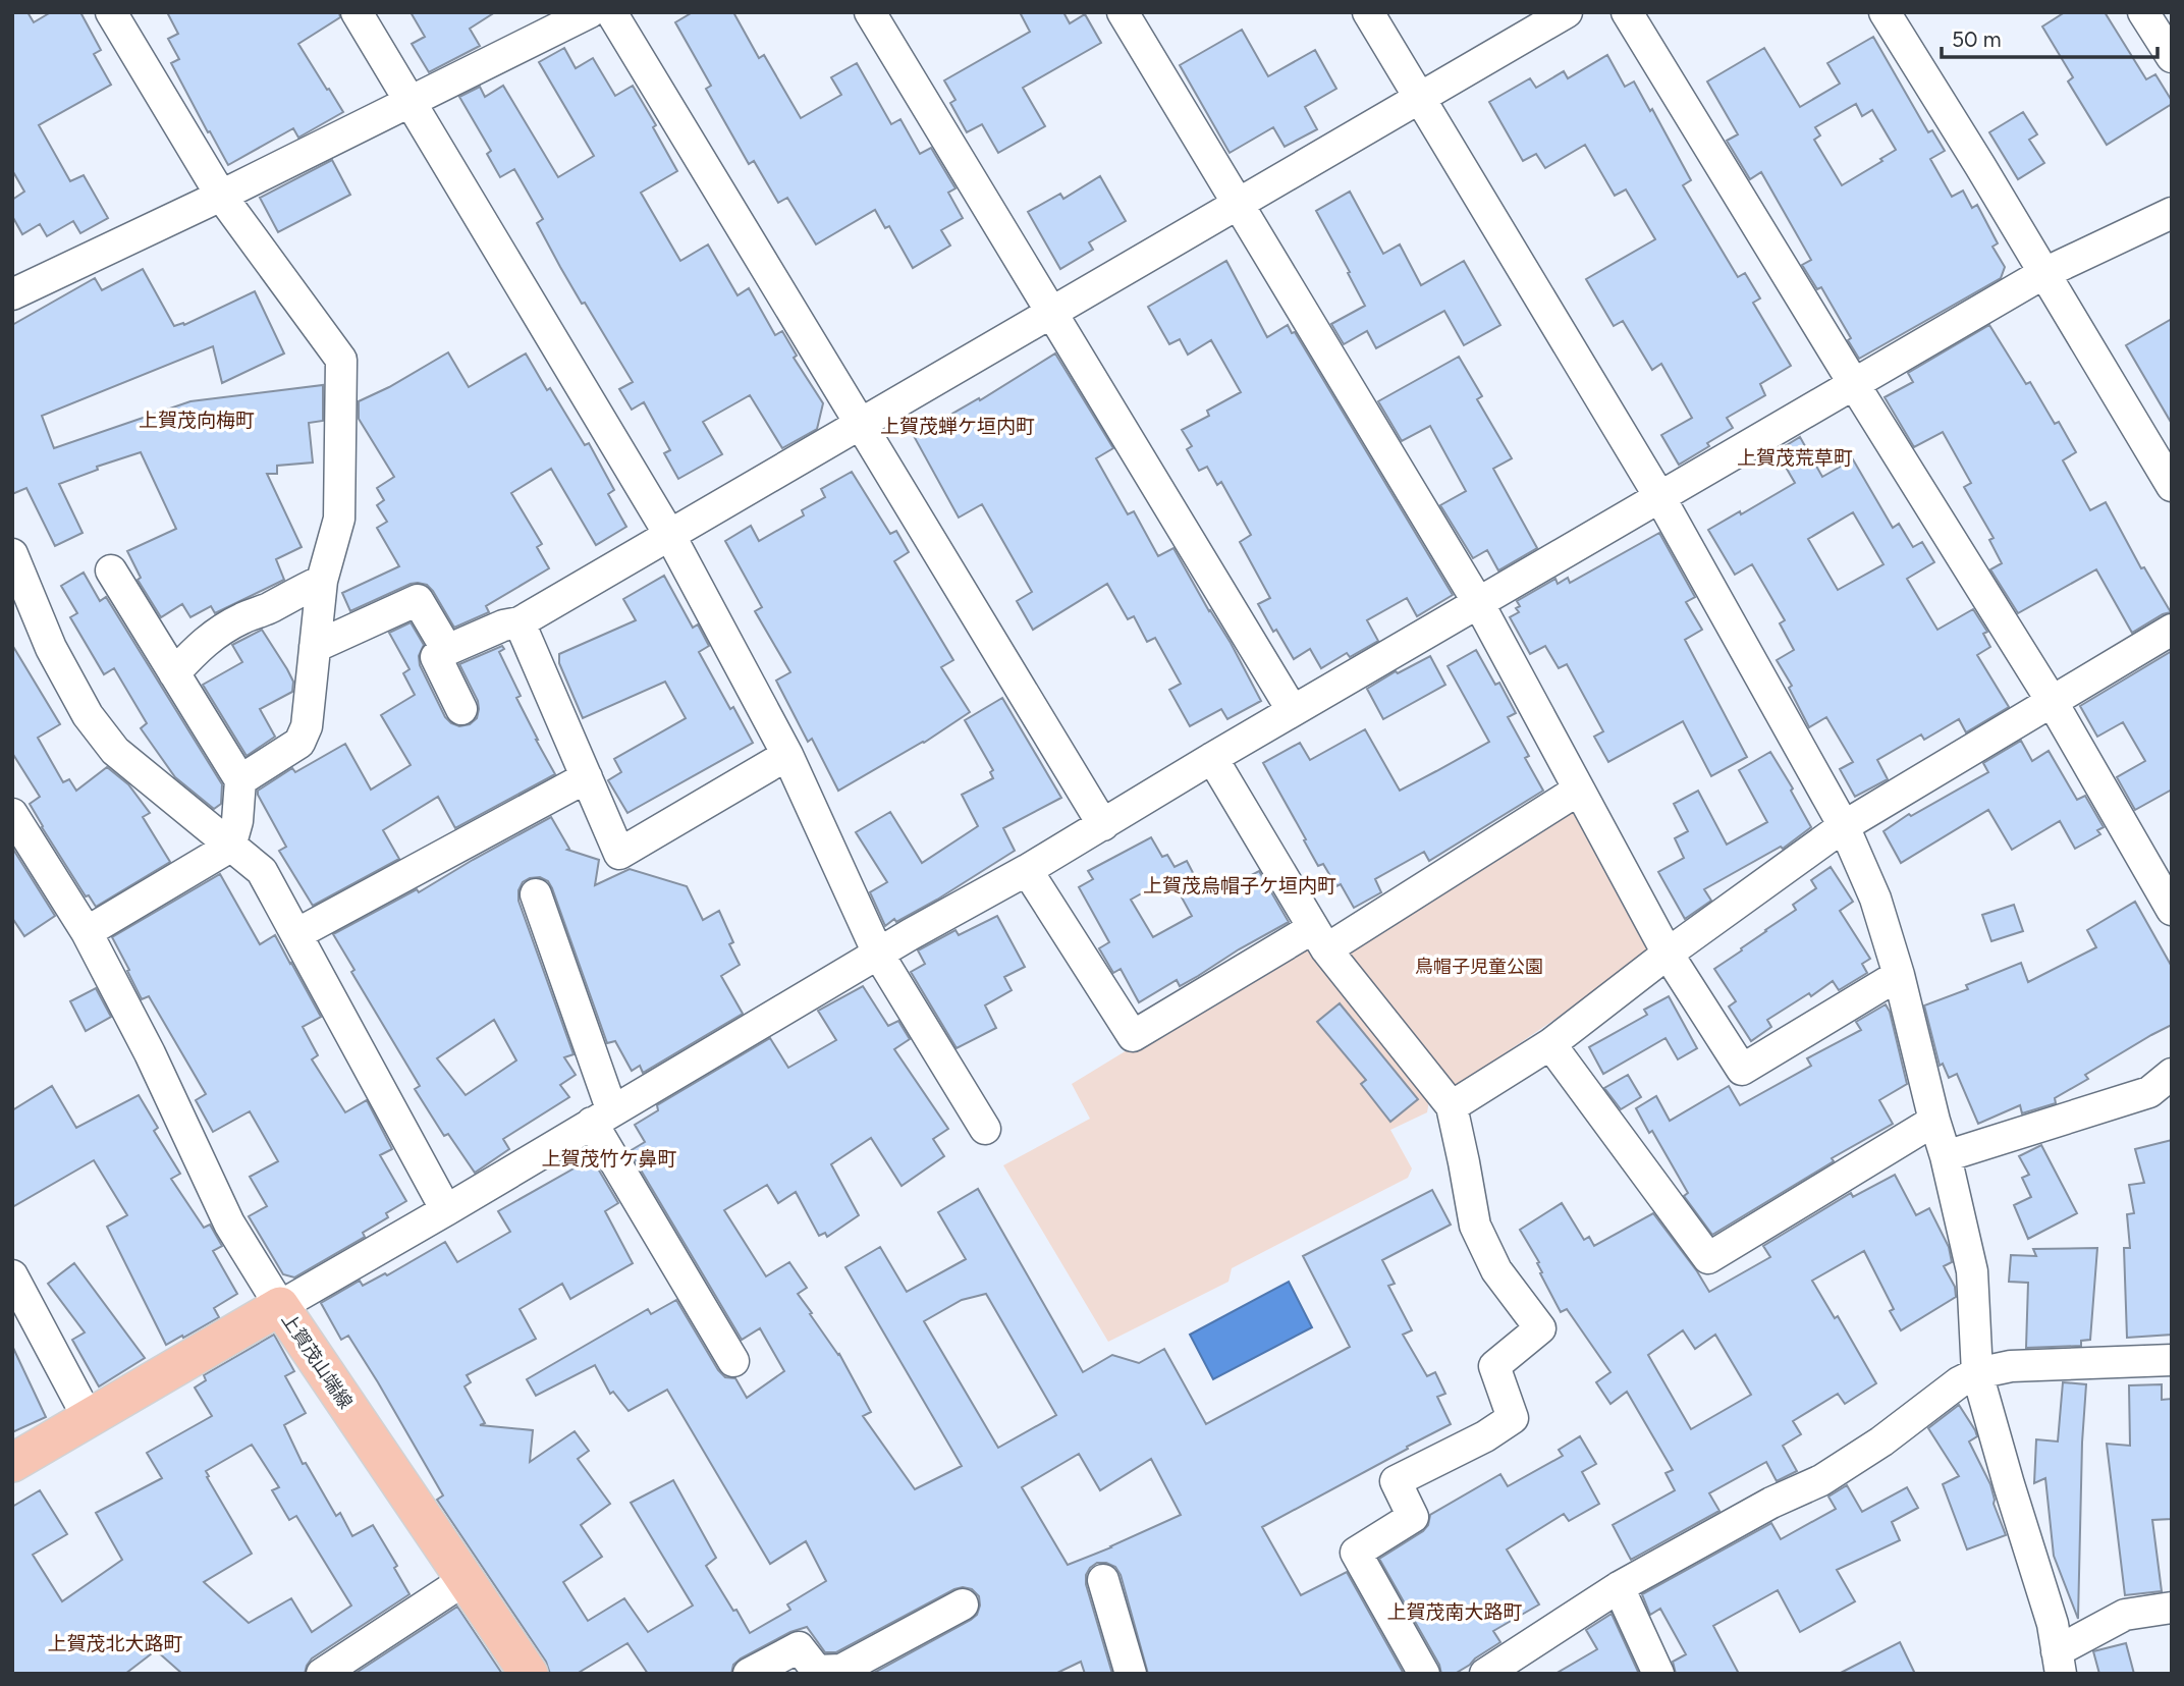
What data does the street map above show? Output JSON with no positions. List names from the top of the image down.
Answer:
{
  "streets": {
    "main road": ["上賀茂山端線"]
  },
  "districts": [
    "上賀茂向梅町",
    "上賀茂蝉ケ垣内町",
    "上賀茂荒草町",
    "上賀茂烏帽子ケ垣内町",
    "上賀茂竹ケ鼻町",
    "上賀茂南大路町",
    "上賀茂北大路町"
  ],
  "parks": ["鳥帽子児童公園"],
  "scale_bar": "50 m"
}
